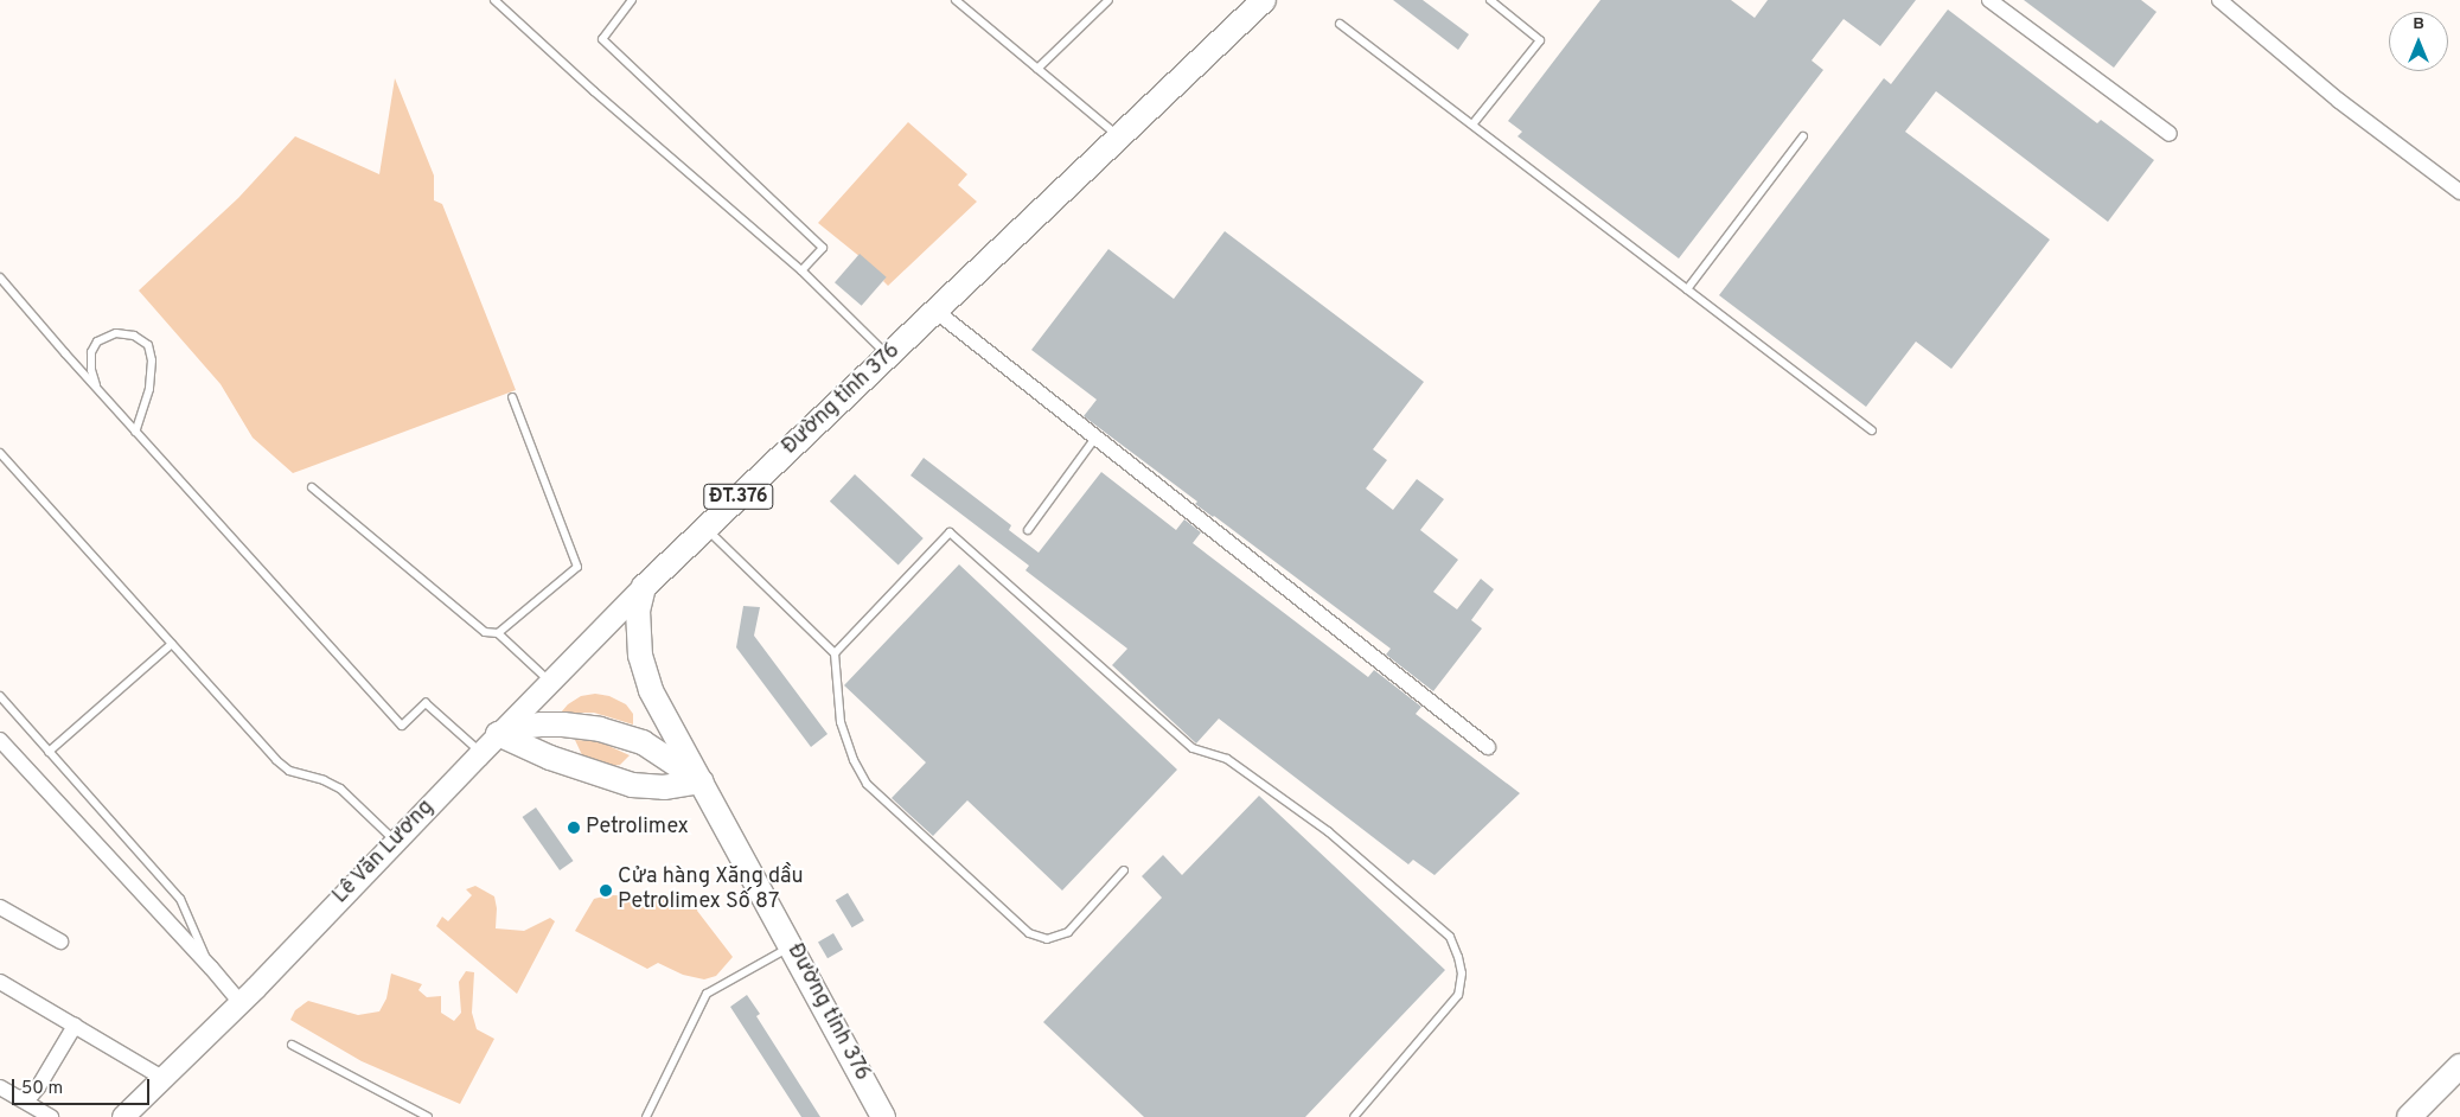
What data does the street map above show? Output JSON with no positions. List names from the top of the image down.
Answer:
{
  "streets": {
    "main road": ["Đường tỉnh 376", "ĐT.376", "Lê Văn Lương"]
  },
  "crossings": [
    ["Đường tỉnh 376", "Lê Văn Lương"]
  ],
  "places": ["Petrolimex", "Cửa hàng Xăng dầu Petrolimex Số 87"],
  "scale_bar": "50 m",
  "north": "top"
}
